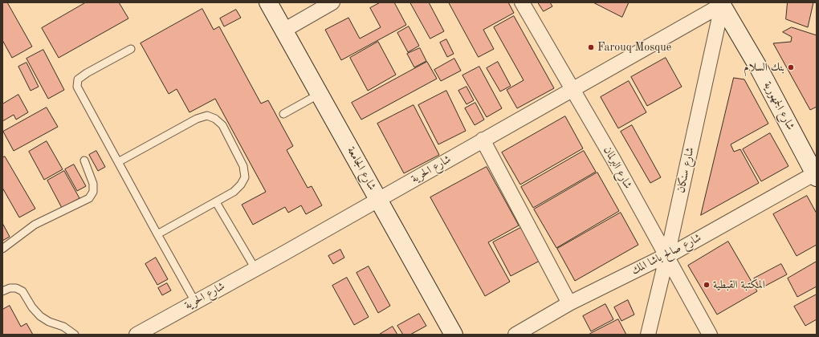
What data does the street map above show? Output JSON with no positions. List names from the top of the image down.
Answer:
{
  "streets": {
    "main road": ["شارع الجمهورية", "شارع الجامعة"],
    "street": [
      "شارع البرلمان",
      "شارع الحرية",
      "شارع سنكان",
      "شارع صالح باشا المك"
    ]
  },
  "crossings": [
    ["شارع الجمهورية", "شارع الحرية"],
    ["شارع الجمهورية", "شارع سنكان"],
    ["شارع الجمهورية", "شارع صالح باشا المك"],
    ["شارع البرلمان", "شارع الحرية"],
    ["شارع البرلمان", "شارع سنكان"],
    ["شارع البرلمان", "شارع صالح باشا المك"],
    ["شارع الجامعة", "شارع الحرية"],
    ["شارع الحرية", "شارع سنكان"],
    ["شارع سنكان", "شارع صالح باشا المك"]
  ],
  "places": ["Farouq Mosque", "بنك السلام", "المكتبة القبطية"]
}
